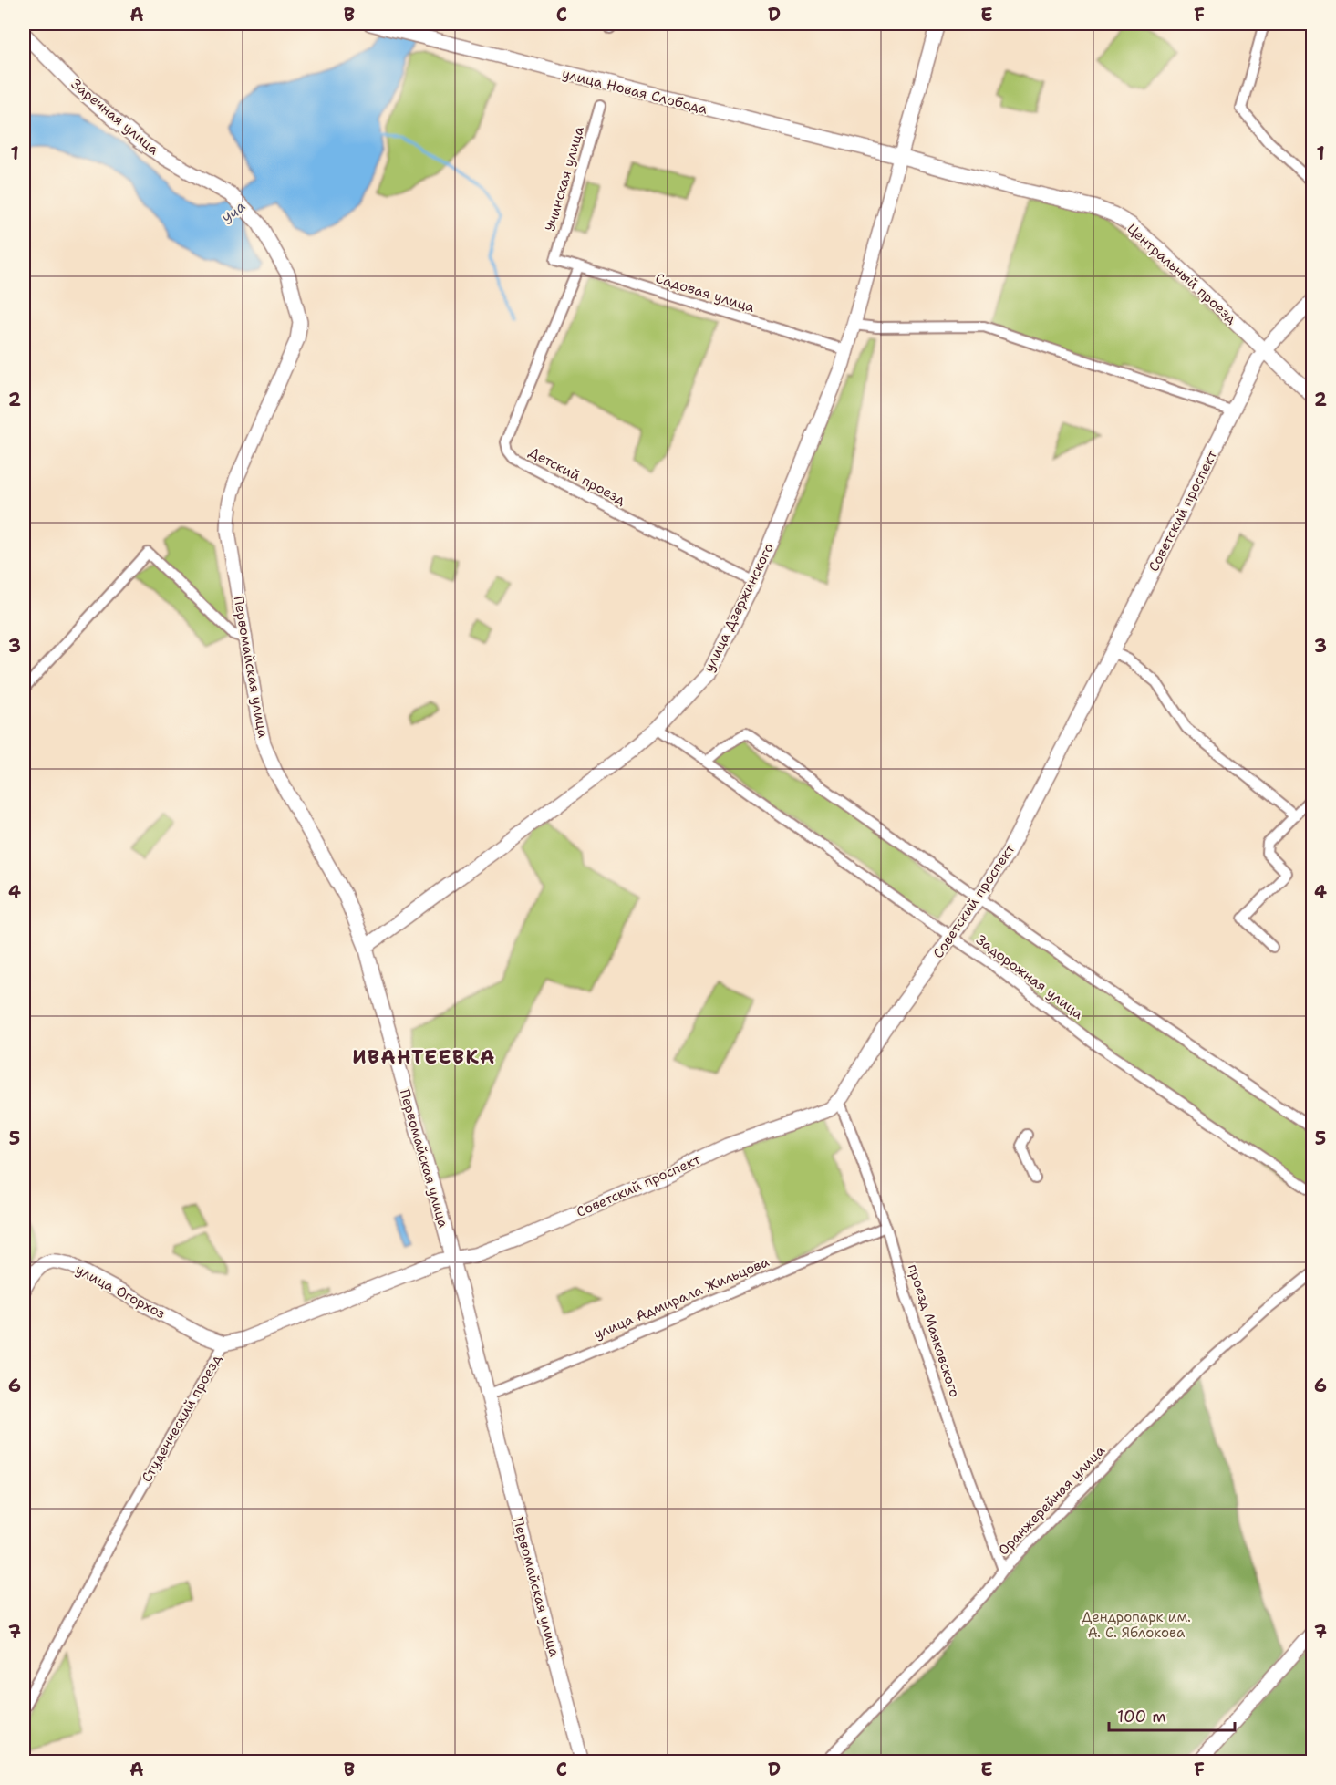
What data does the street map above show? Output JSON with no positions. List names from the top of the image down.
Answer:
{
  "streets": {
    "street": [
      "улица Новая Слобода",
      "Заречная улица",
      "Учинская улица",
      "Центральный проезд",
      "Садовая улица",
      "Детский проезд",
      "Советский проспект",
      "улица Дзержинского",
      "Первомайская улица",
      "Задорожная улица",
      "улица Огорхоз",
      "улица Адмирала Жильцова",
      "проезд Маяковского",
      "Студенческий проезд",
      "Оранжерейная улица"
    ]
  },
  "crossings": [
    ["улица Новая Слобода", "Центральный проезд"],
    ["улица Новая Слобода", "улица Дзержинского"],
    ["Заречная улица", "Первомайская улица"],
    ["Учинская улица", "Садовая улица"],
    ["Центральный проезд", "Советский проспект"],
    ["Центральный проезд", "улица Дзержинского"],
    ["Садовая улица", "Детский проезд"],
    ["Садовая улица", "улица Дзержинского"],
    ["Детский проезд", "улица Дзержинского"],
    ["Советский проспект", "Первомайская улица"],
    ["Советский проспект", "Задорожная улица"],
    ["Советский проспект", "проезд Маяковского"],
    ["Советский проспект", "Студенческий проезд"],
    ["улица Дзержинского", "Первомайская улица"],
    ["улица Дзержинского", "Задорожная улица"],
    ["Первомайская улица", "улица Адмирала Жильцова"],
    ["Первомайская улица", "Студенческий проезд"],
    ["улица Огорхоз", "Студенческий проезд"],
    ["улица Адмирала Жильцова", "проезд Маяковского"],
    ["проезд Маяковского", "Оранжерейная улица"]
  ],
  "districts": ["ИВАНТЕЕВКА"],
  "water": ["Уча"],
  "parks": ["Дендропарк им. А. С. Яблокова"],
  "scale_bar": "100 m",
  "grid": {
    "columns": [
      "A",
      "B",
      "C",
      "D",
      "E",
      "F"
    ],
    "rows": [
      "1",
      "2",
      "3",
      "4",
      "5",
      "6",
      "7"
    ]
  }
}
